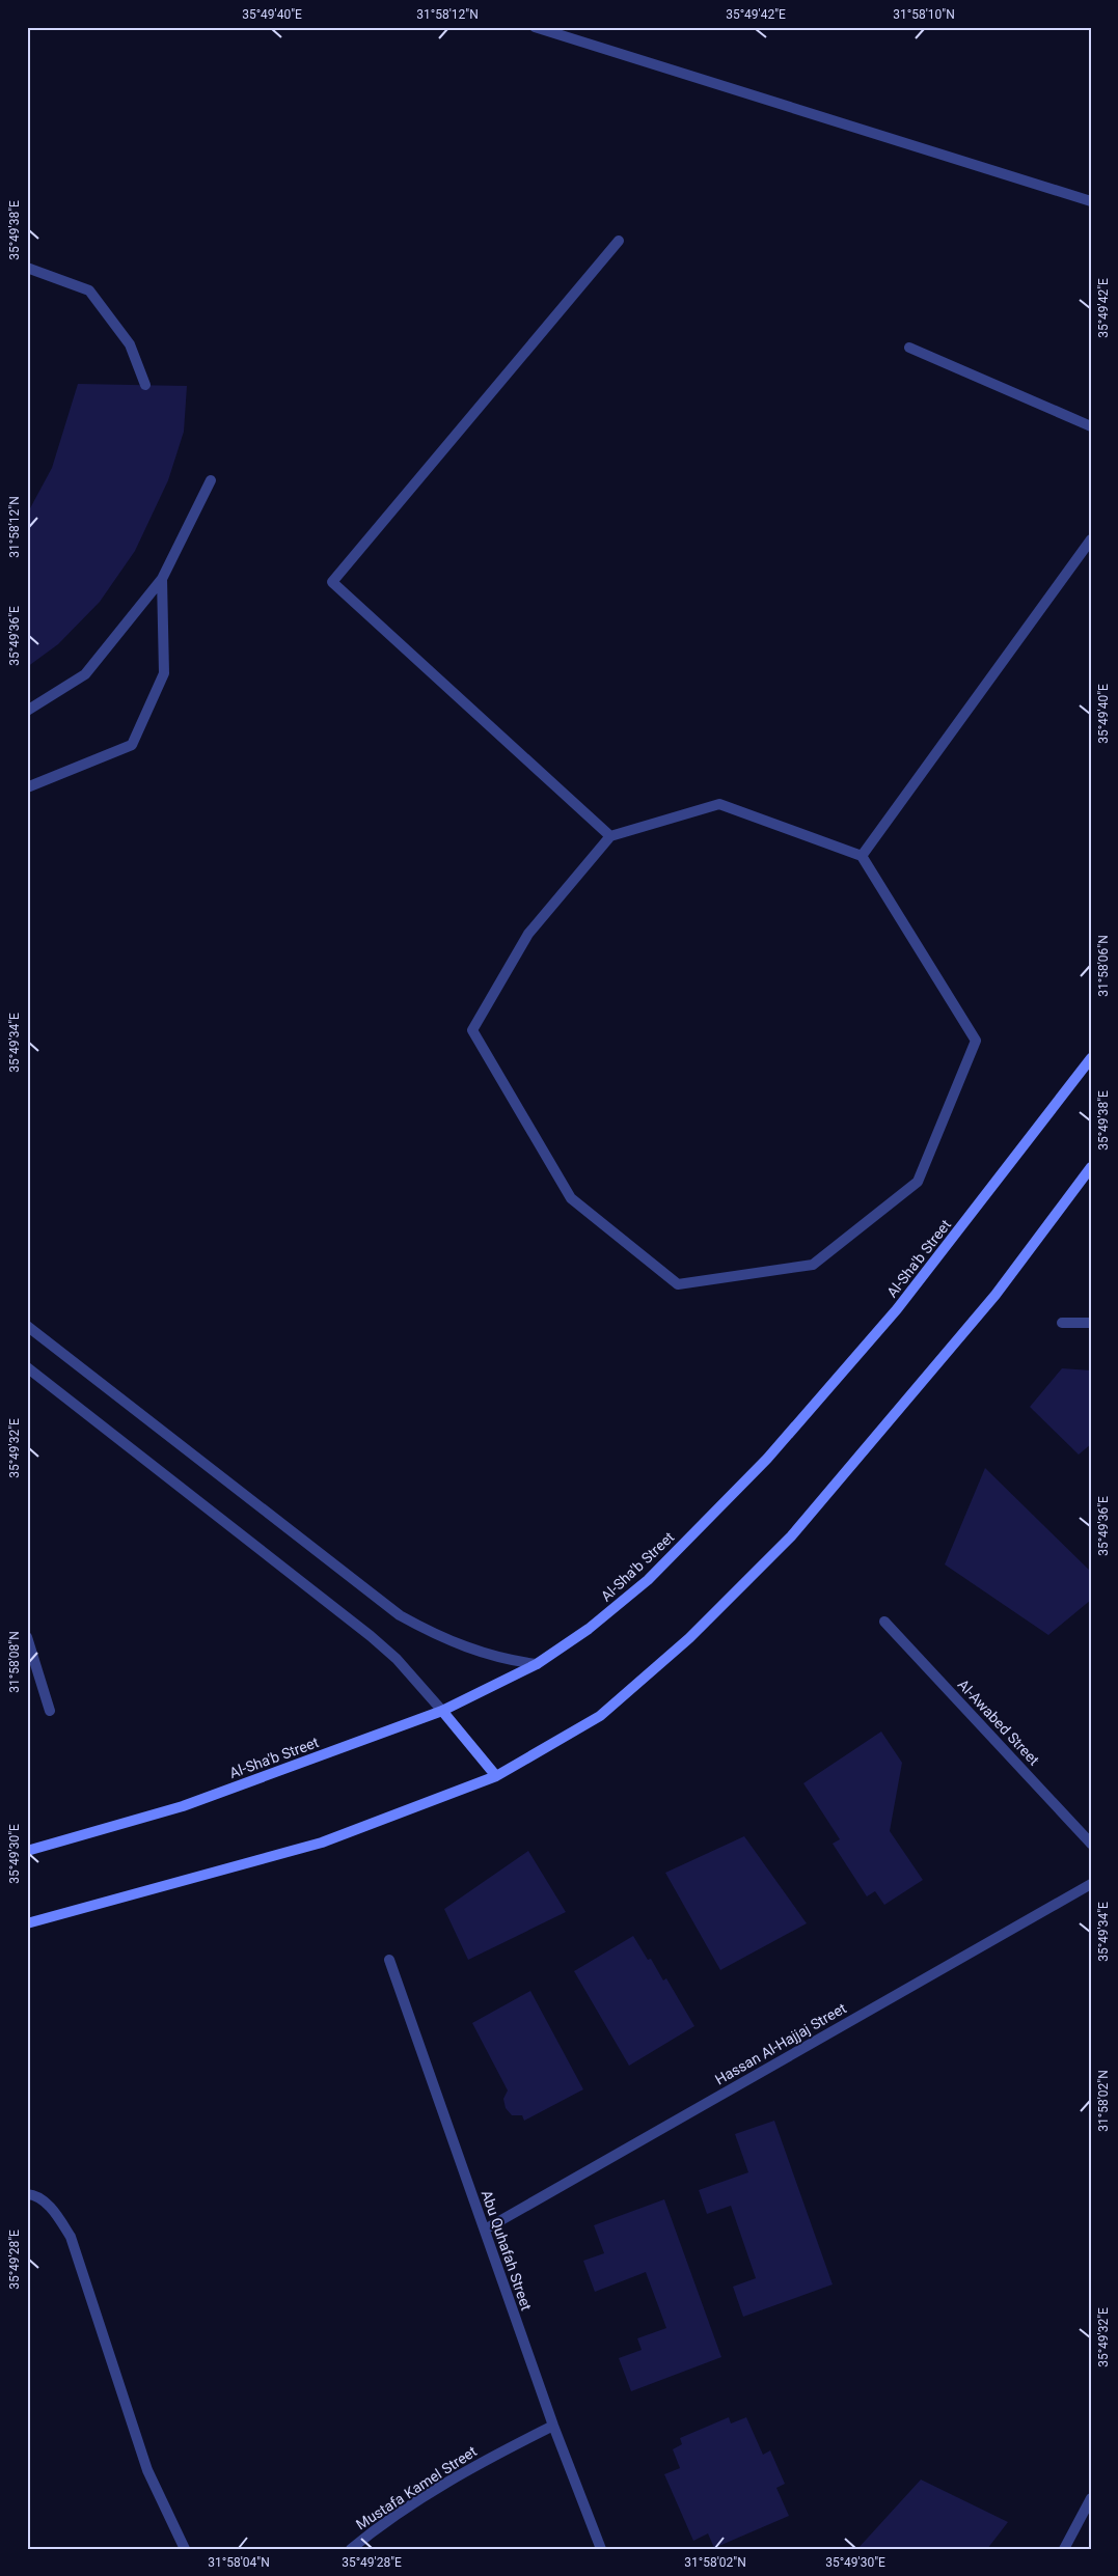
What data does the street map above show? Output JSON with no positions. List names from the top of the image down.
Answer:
{
  "streets": {
    "street": [
      "Al-Sha'b Street",
      "Al-Awabed Street",
      "Hassan Al-Hajjaj Street",
      "Abu Quhafah Street",
      "Mustafa Kamel Street"
    ]
  },
  "crossings": [
    ["Hassan Al-Hajjaj Street", "Abu Quhafah Street"],
    ["Abu Quhafah Street", "Mustafa Kamel Street"]
  ],
  "coordinates": [
    "35°49'40\"E",
    "31°58'12\"N",
    "35°49'42\"E",
    "31°58'10\"N",
    "35°49'38\"E",
    "35°49'36\"E",
    "31°58'06\"N",
    "35°49'34\"E",
    "35°49'32\"E",
    "31°58'08\"N",
    "35°49'30\"E",
    "31°58'02\"N",
    "35°49'28\"E",
    "31°58'04\"N"
  ]
}
